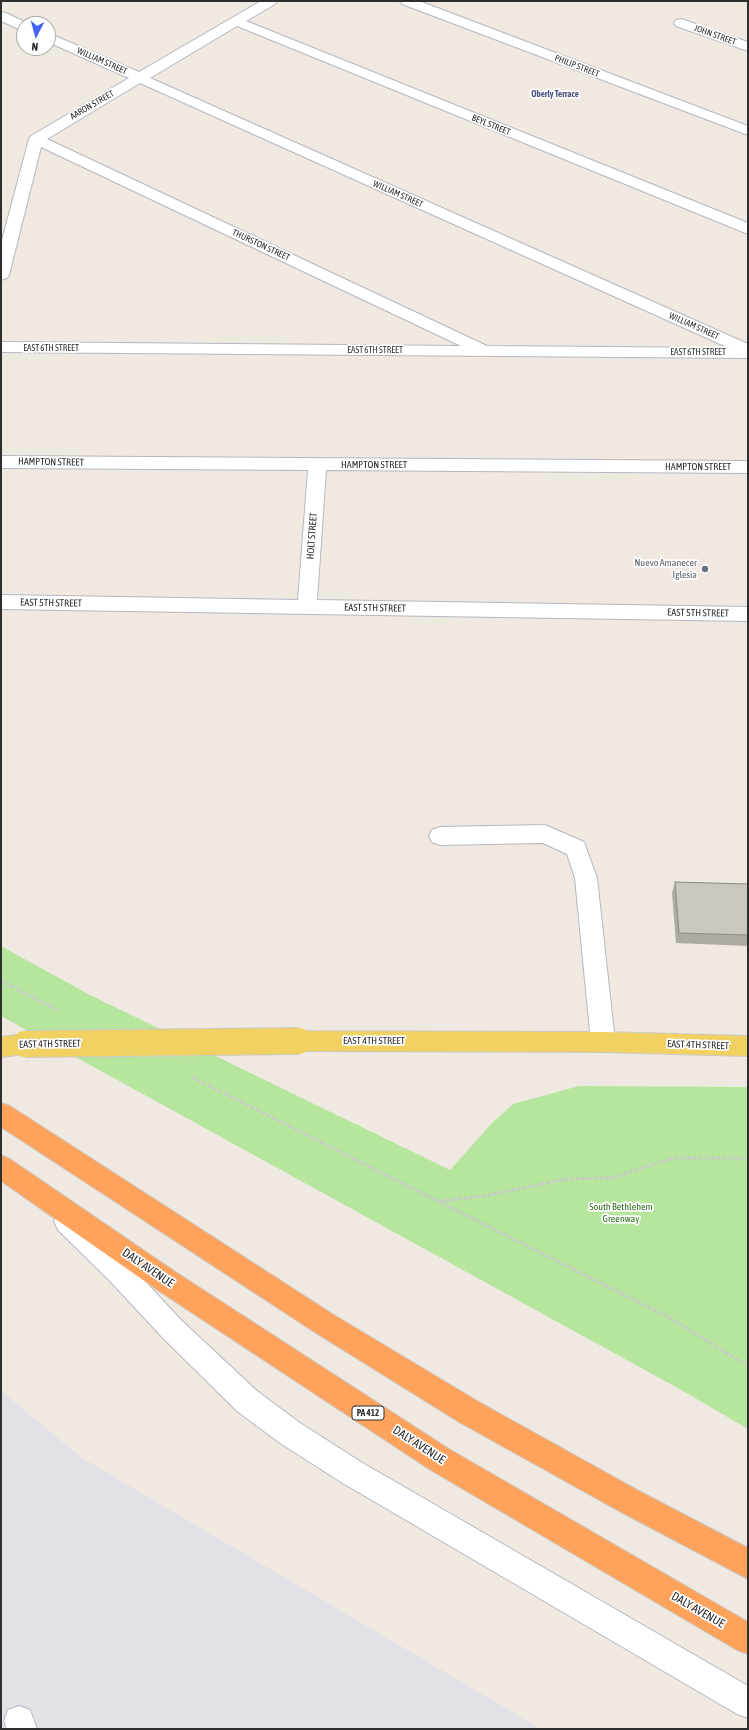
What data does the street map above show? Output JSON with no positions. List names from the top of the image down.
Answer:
{
  "streets": {
    "highway": ["DALY AVENUE", "PA 412"],
    "main road": ["EAST 4TH STREET"],
    "street": [
      "JOHN STREET",
      "WILLIAM STREET",
      "PHILIP STREET",
      "AARON STREET",
      "BEYL STREET",
      "THURSTON STREET",
      "EAST 6TH STREET",
      "HAMPTON STREET",
      "HOLT STREET",
      "EAST 5TH STREET"
    ]
  },
  "crossings": [
    ["WILLIAM STREET", "AARON STREET"],
    ["WILLIAM STREET", "EAST 6TH STREET"],
    ["AARON STREET", "BEYL STREET"],
    ["AARON STREET", "THURSTON STREET"],
    ["THURSTON STREET", "EAST 6TH STREET"],
    ["HAMPTON STREET", "HOLT STREET"],
    ["HOLT STREET", "EAST 5TH STREET"]
  ],
  "districts": ["Oberly Terrace"],
  "parks": ["South Bethlehem Greenway"],
  "places": ["Nuevo Amanecer Iglesia"],
  "north": "bottom"
}
